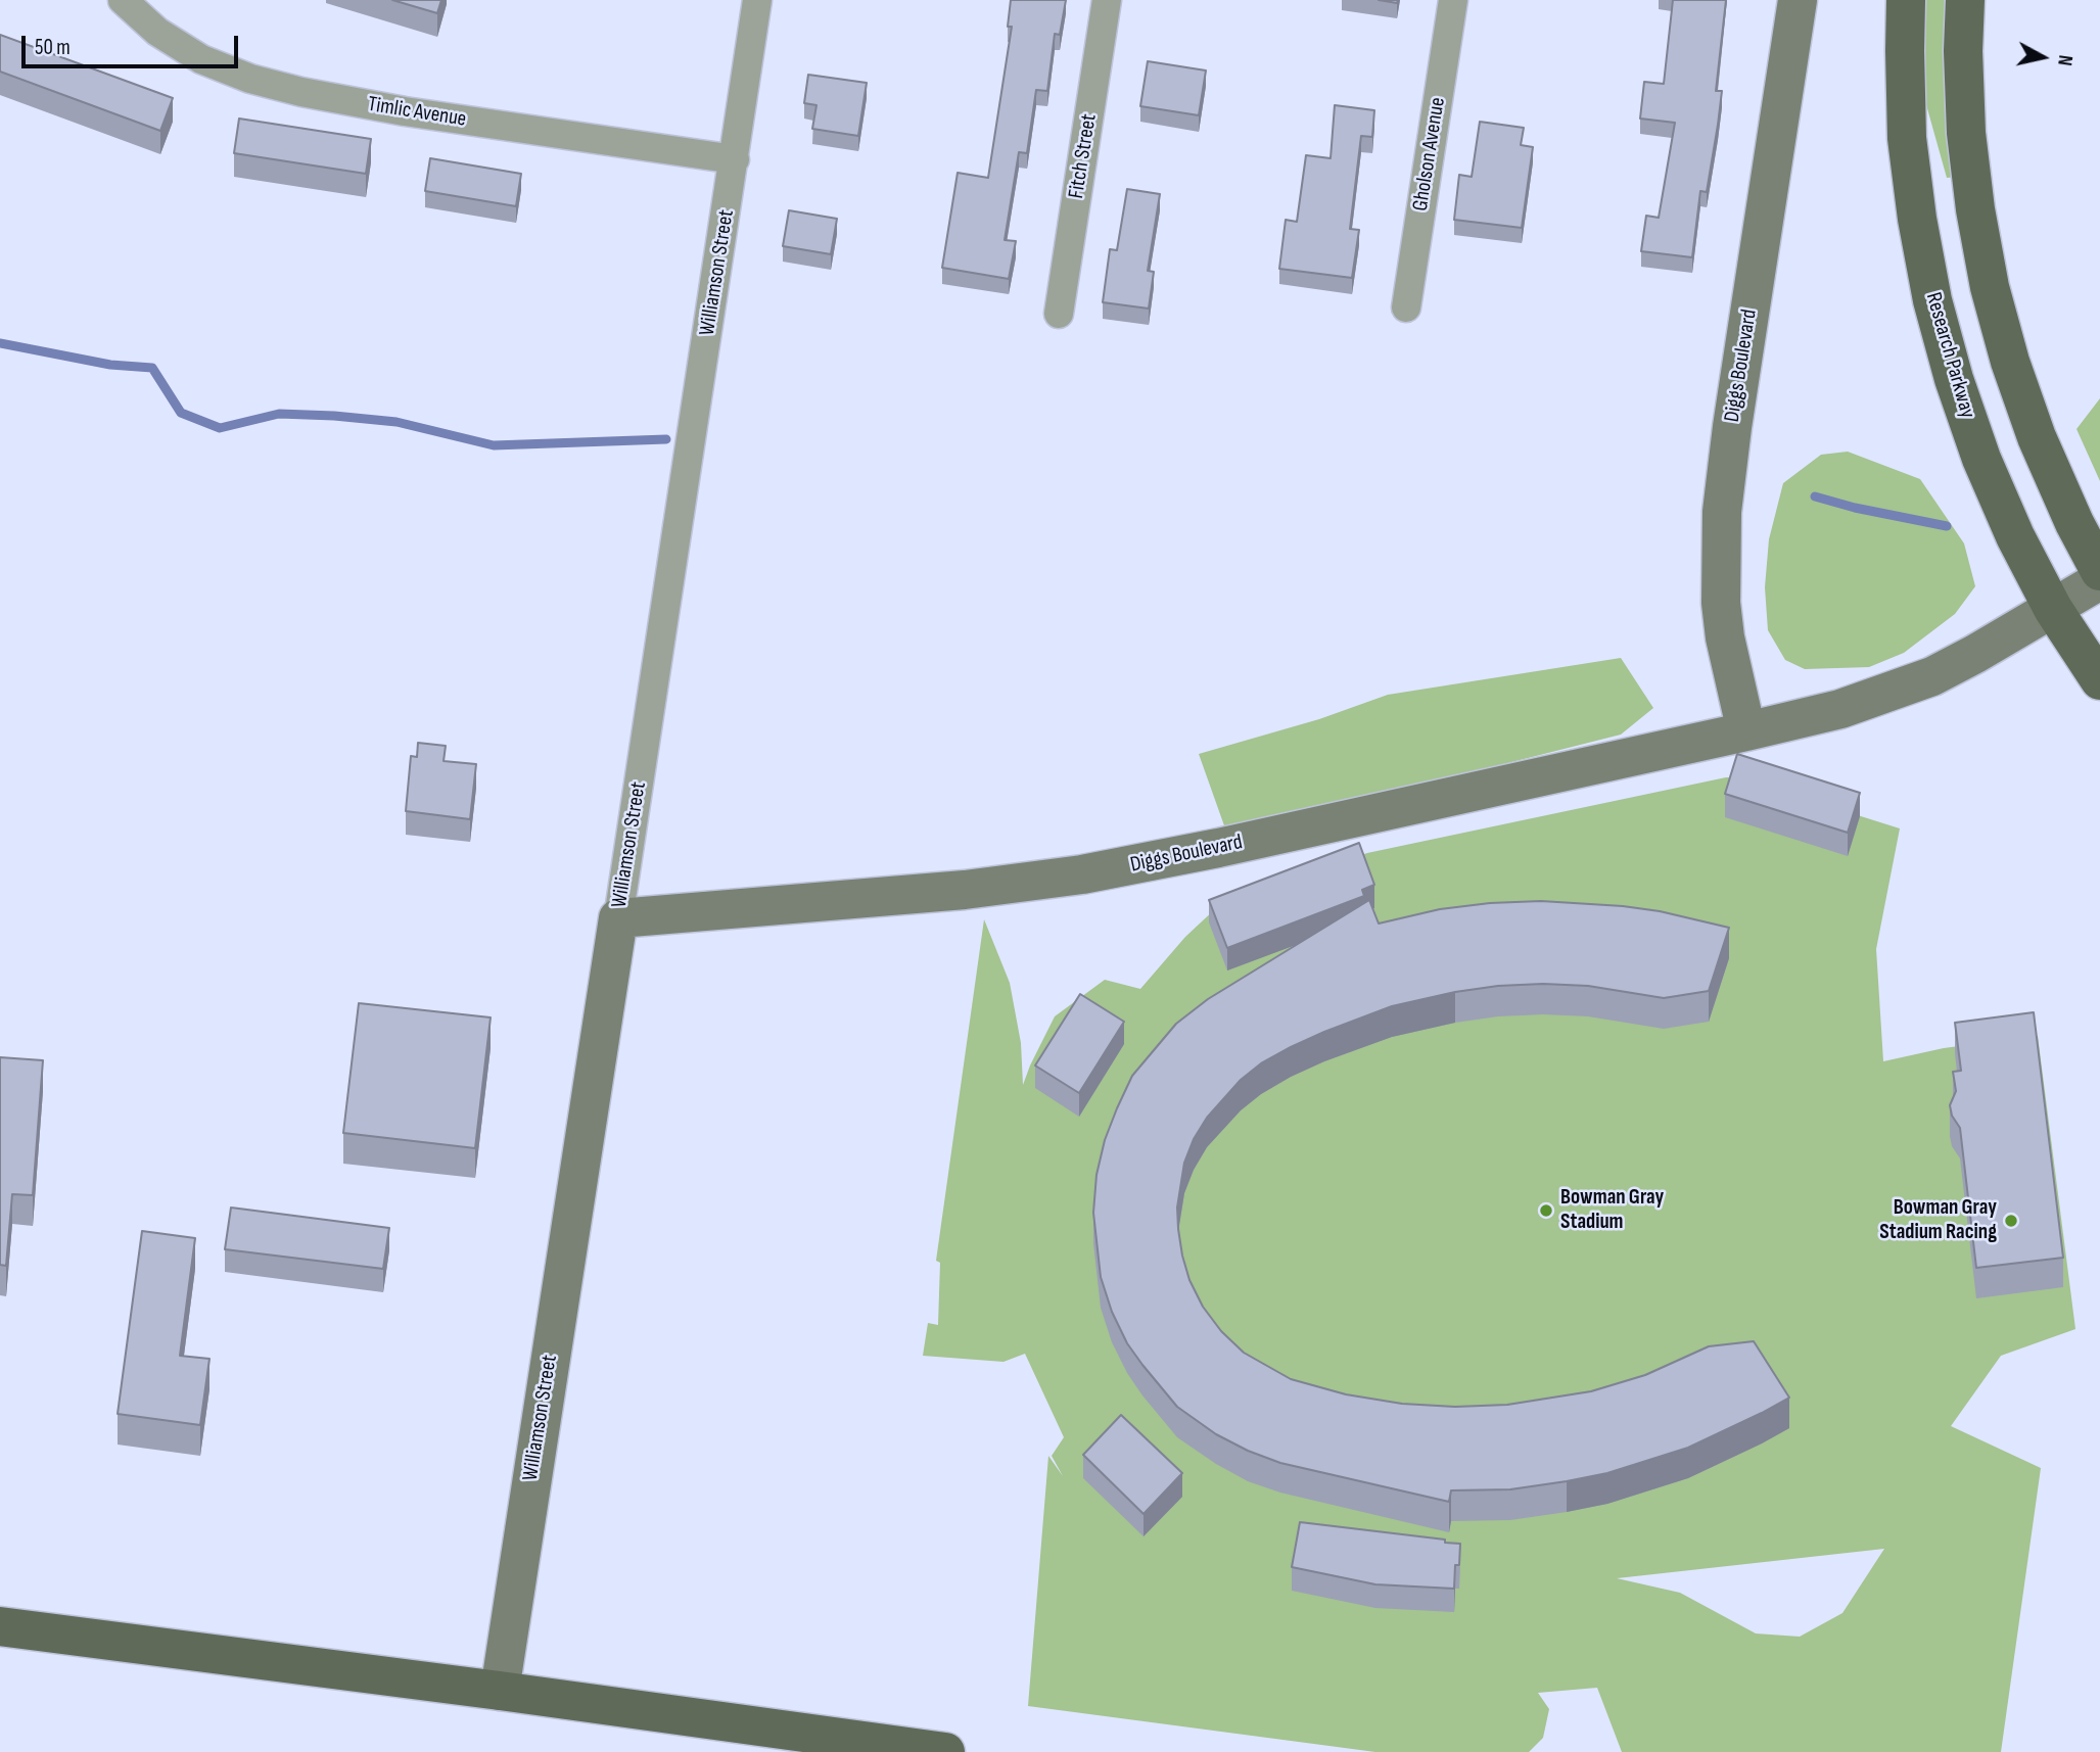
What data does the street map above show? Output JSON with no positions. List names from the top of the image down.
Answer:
{
  "streets": {
    "main road": ["Research Parkway"],
    "street": [
      "Timlic Avenue",
      "Gholson Avenue",
      "Fitch Street",
      "Williamson Street",
      "Diggs Boulevard"
    ]
  },
  "crossings": [
    ["Timlic Avenue", "Williamson Street"],
    ["Williamson Street", "Diggs Boulevard"],
    ["Research Parkway", "Diggs Boulevard"]
  ],
  "places": ["Bowman Gray Stadium", "Bowman Gray Stadium Racing"],
  "scale_bar": "50 m",
  "north": "right"
}
